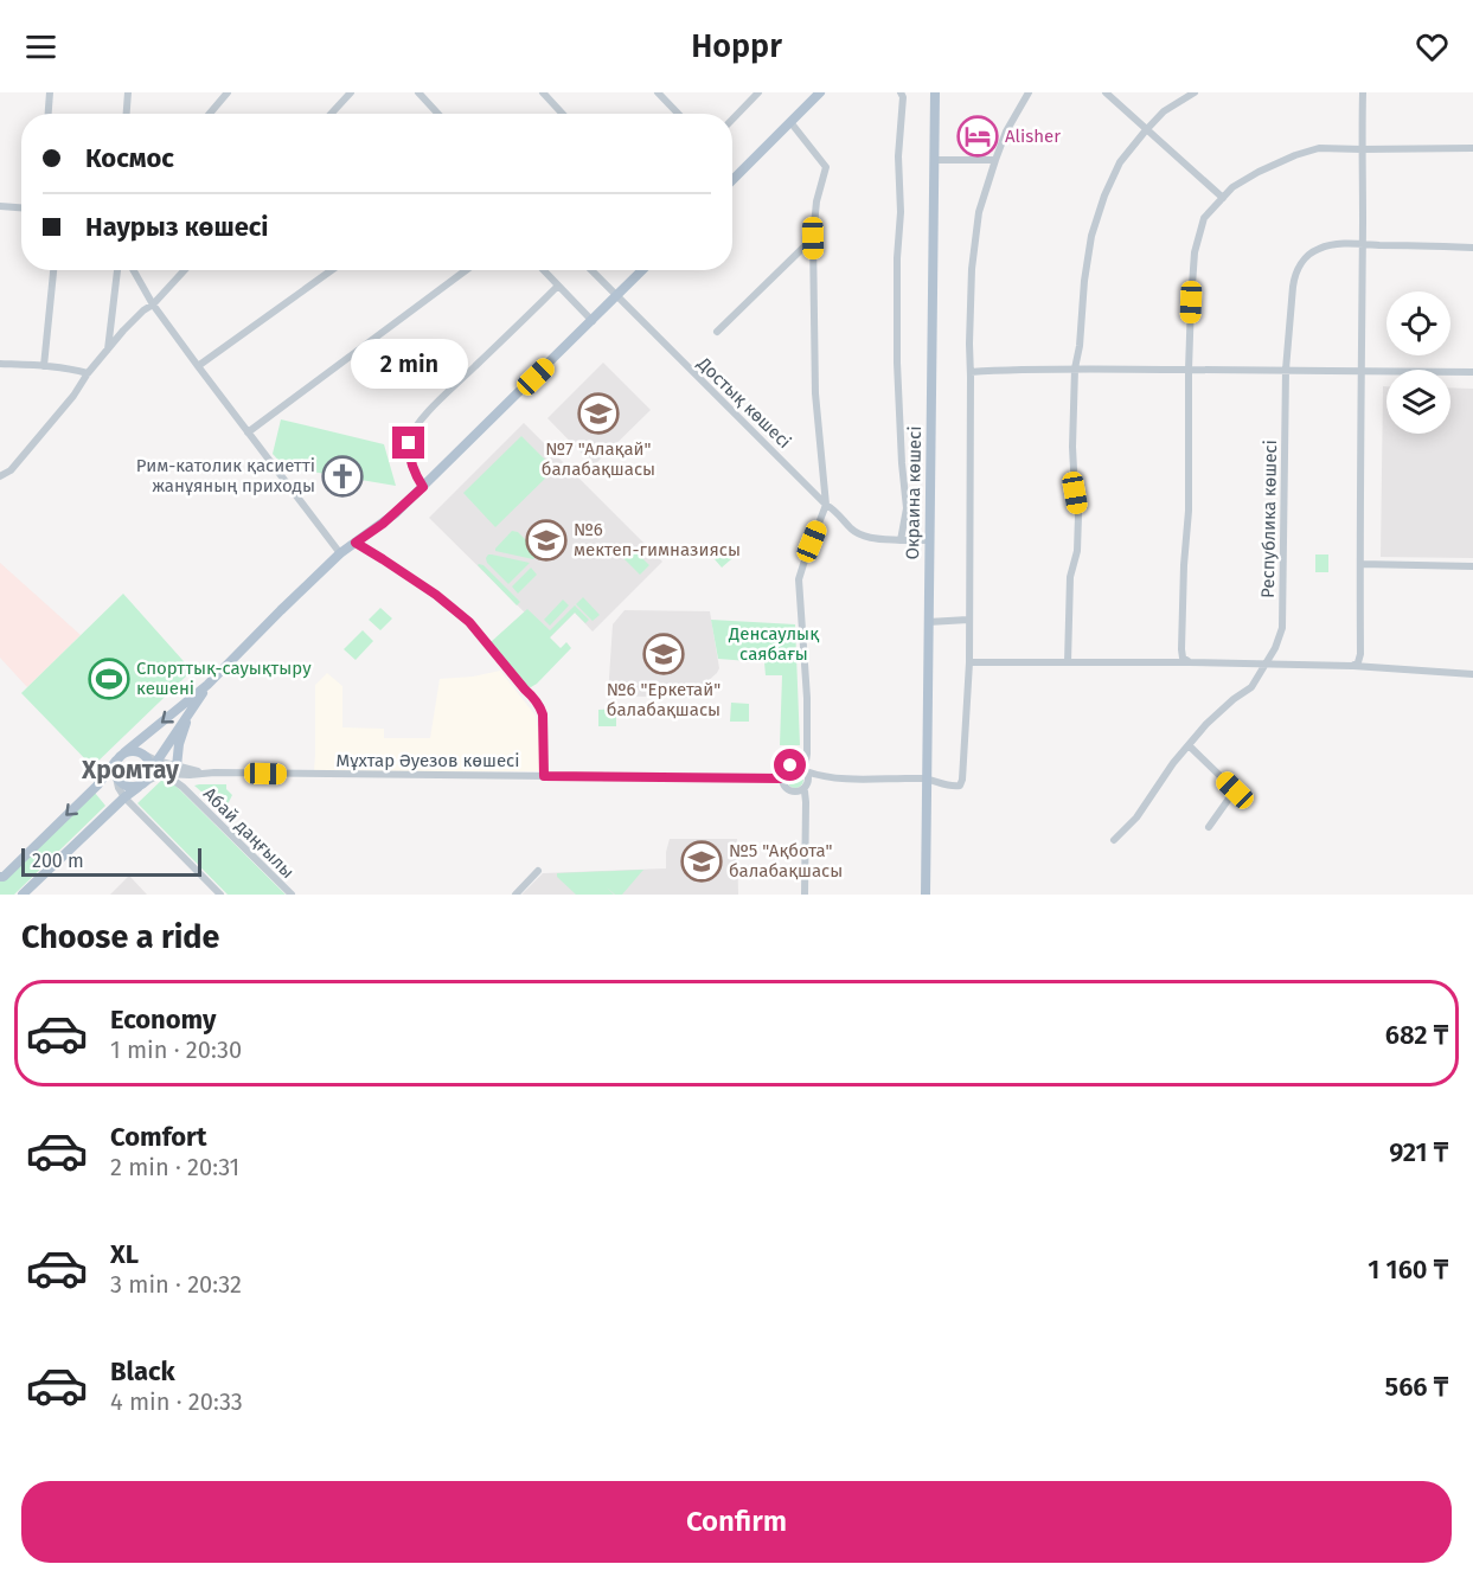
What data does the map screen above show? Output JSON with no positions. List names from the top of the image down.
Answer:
{
  "streets": {
    "main road": ["Окраина көшесі"],
    "street": [
      "Достық көшесі",
      "Республика көшесі",
      "Мұхтар Әуезов көшесі",
      "Абай даңғылы"
    ]
  },
  "crossings": [
    ["Достық көшесі", "Окраина көшесі"],
    ["Мұхтар Әуезов көшесі", "Абай даңғылы"]
  ],
  "districts": ["Хромтау"],
  "parks": ["Денсаулық саябағы"],
  "places": {
    "hotel": ["Alisher"],
    "school or university": [
      "№7 \"Алақай\" балабақшасы",
      "№6 мектеп-гимназиясы",
      "№6 \"Еркетай\" балабақшасы",
      "№5 \"Ақбота\" балабақшасы"
    ],
    "church": ["Рим-католик қасиетті жанұяның приходы"],
    "sports": ["Спорттық-сауықтыру кешені"]
  },
  "scale_bar": "200 m",
  "page": {
    "header": "Hoppr",
    "banner": ["Космос", "Наурыз көшесі"],
    "bubble": "2 min",
    "scale": "200 m",
    "heading": "Choose a ride",
    "list": [
      {
        "name": "Economy",
        "note": "1 min · 20:30",
        "value": "682 ₸"
      },
      {
        "name": "Comfort",
        "note": "2 min · 20:31",
        "value": "921 ₸"
      },
      {
        "name": "XL",
        "note": "3 min · 20:32",
        "value": "1 160 ₸"
      },
      {
        "name": "Black",
        "note": "4 min · 20:33",
        "value": "566 ₸"
      }
    ],
    "buttons": "Confirm"
  }
}
